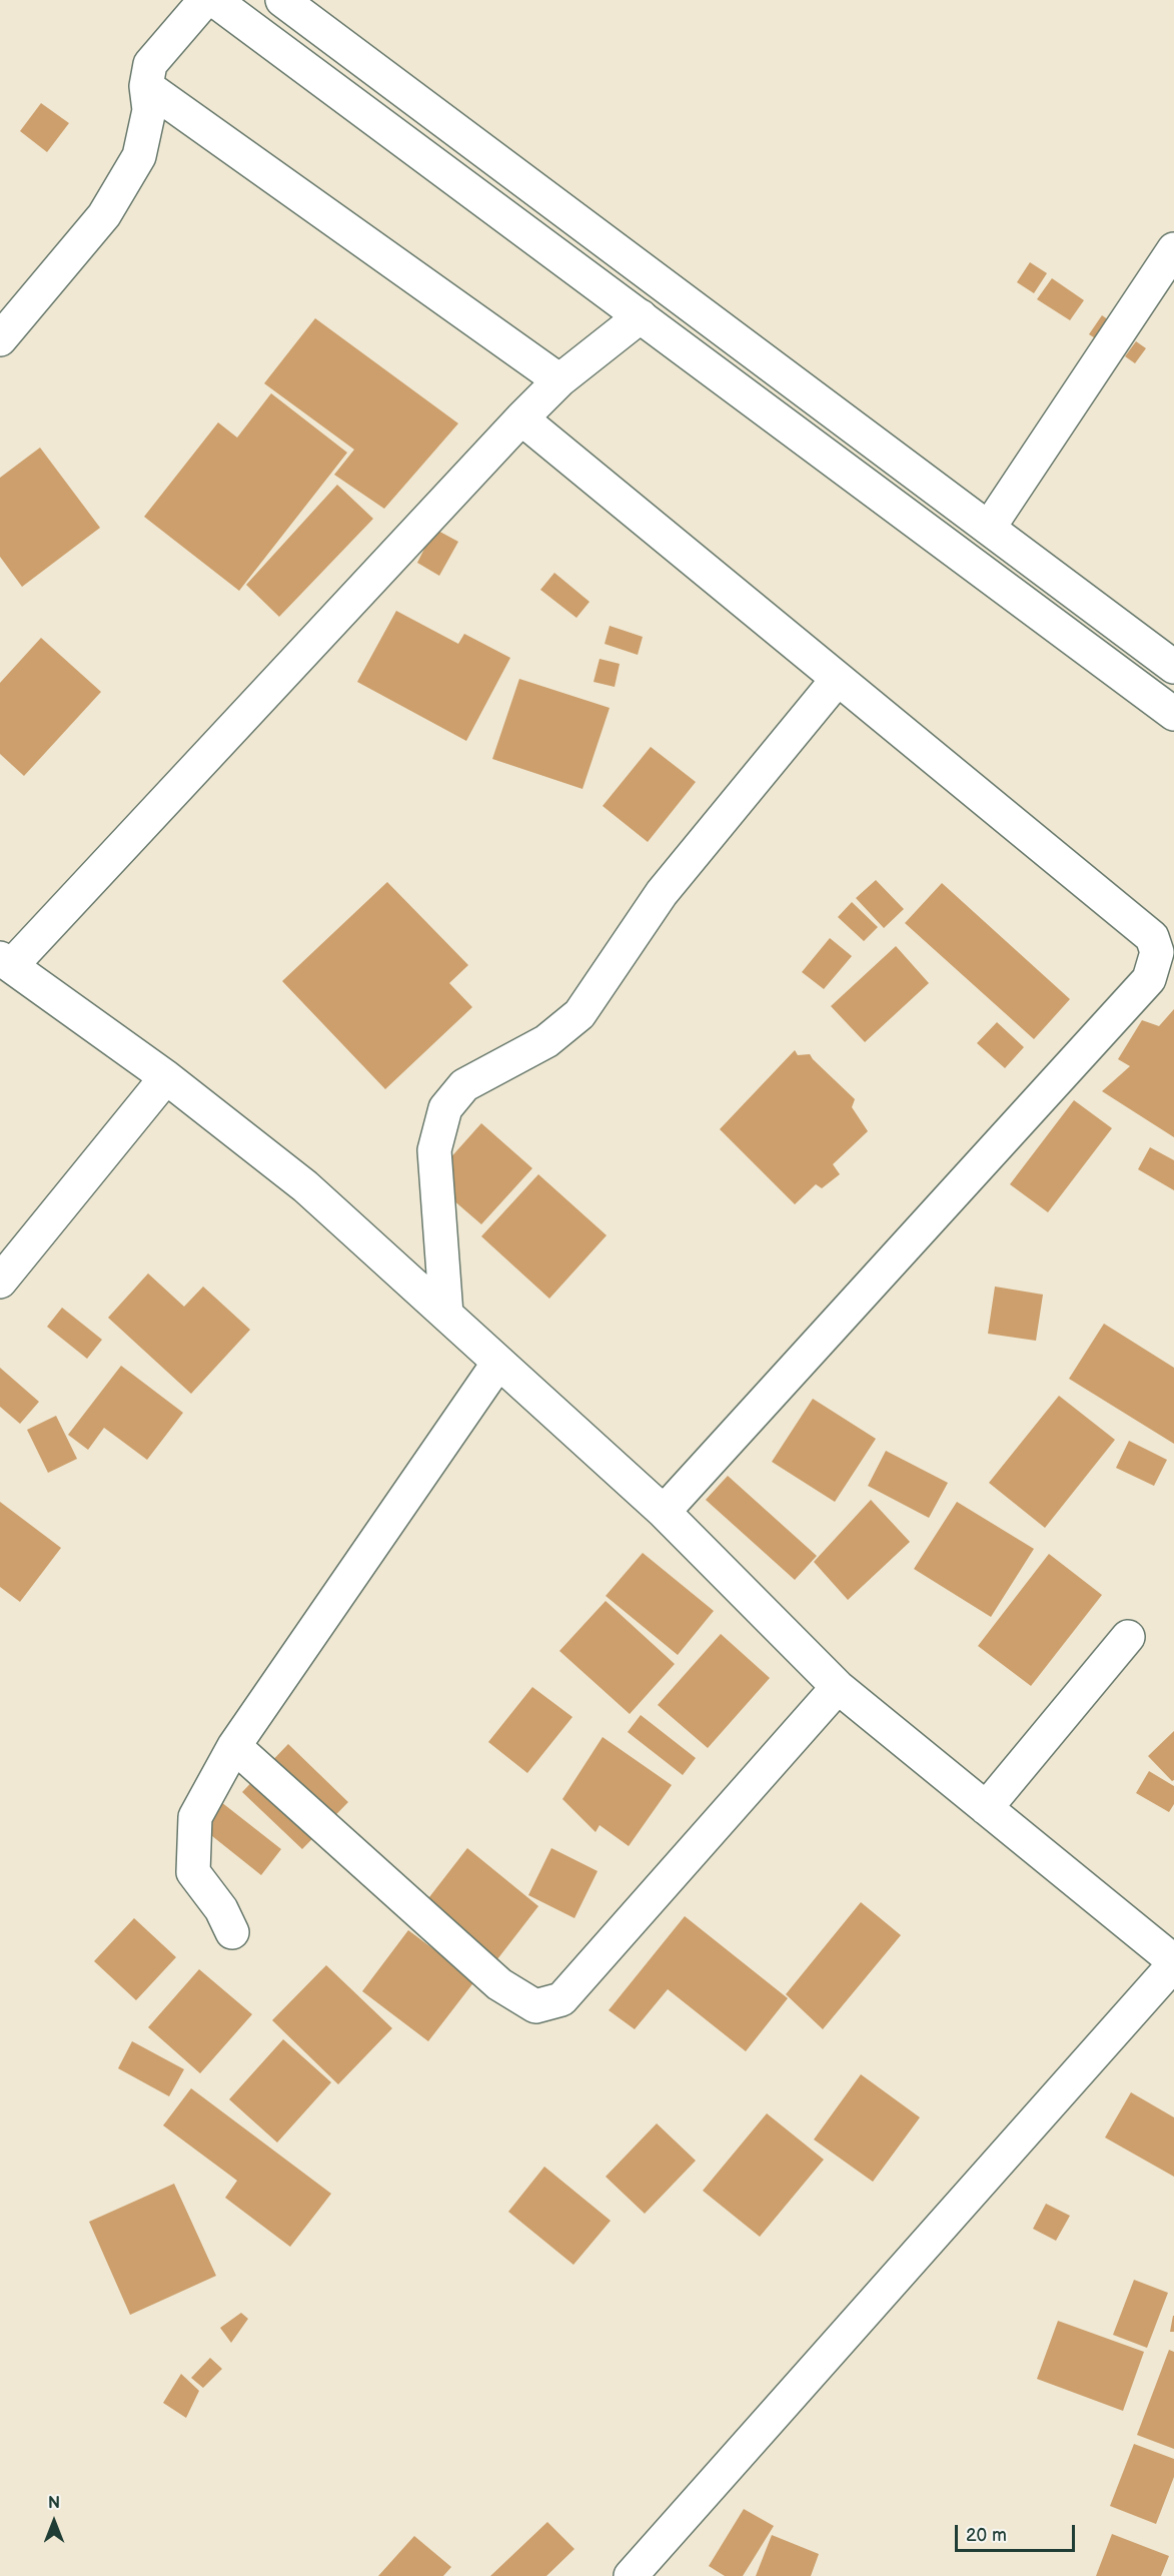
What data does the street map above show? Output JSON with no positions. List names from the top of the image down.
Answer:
{
  "scale_bar": "20 m",
  "north": "top"
}
